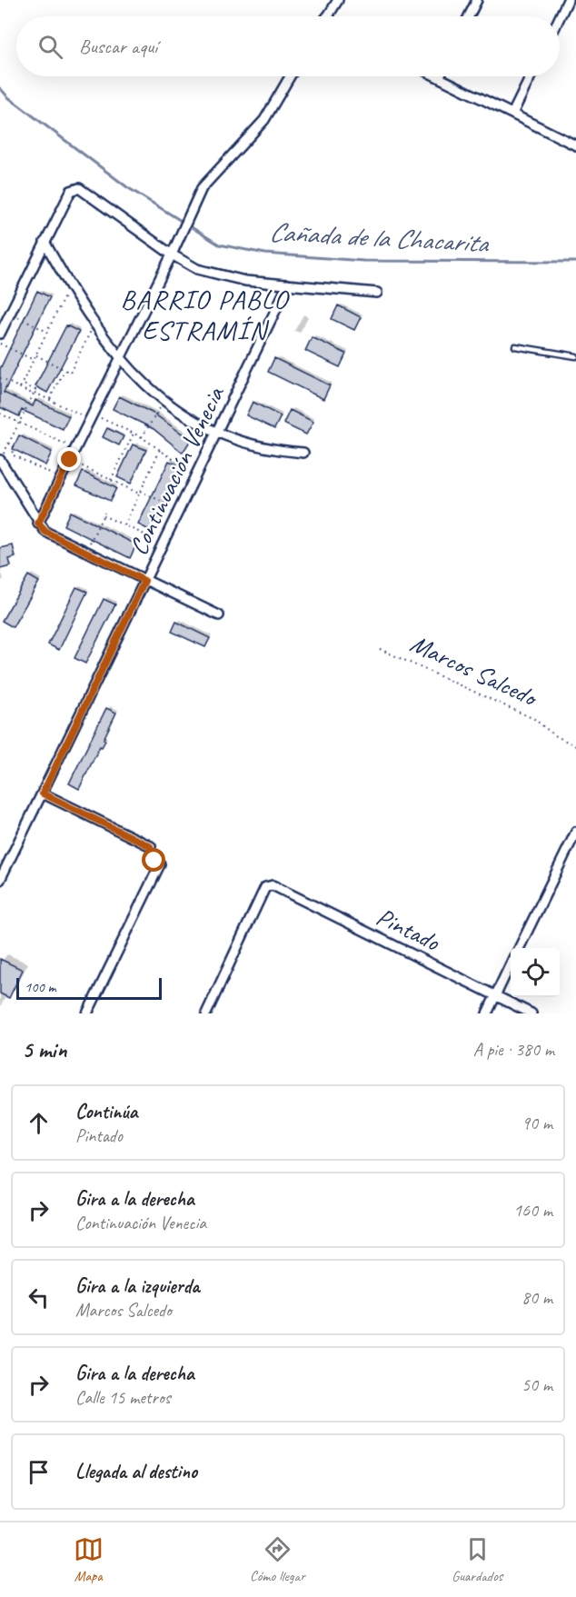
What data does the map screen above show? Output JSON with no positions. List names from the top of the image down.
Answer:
{
  "streets": {
    "street": ["Continuación Venecia", "Pintado"],
    "path": ["Marcos Salcedo"]
  },
  "districts": ["BARRIO PABLO ESTRAMÍN"],
  "water": ["Cañada de la Chacarita"],
  "scale_bar": "100 m",
  "page": {
    "search": "Buscar aquí",
    "scale": "100 m",
    "heading": ["5 min", "A pie · 380 m"],
    "list": [
      ["Continúa", "Pintado", "90 m"],
      ["Gira a la derecha", "Continuación Venecia", "160 m"],
      ["Gira a la izquierda", "Marcos Salcedo", "80 m"],
      ["Gira a la derecha", "Calle 15 metros", "50 m"],
      "Llegada al destino"
    ],
    "nav": ["Mapa", "Cómo llegar", "Guardados"]
  }
}
